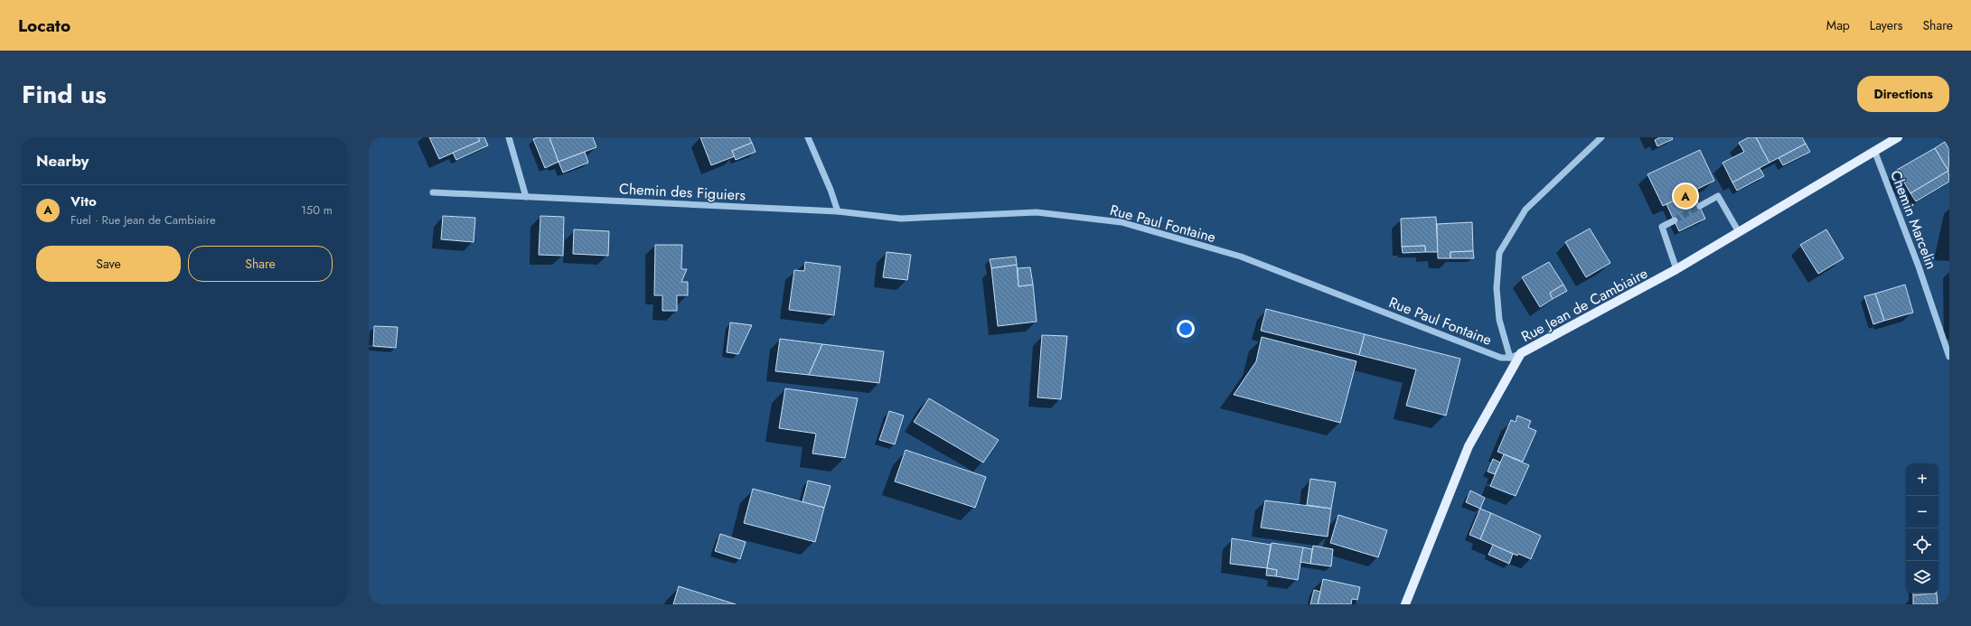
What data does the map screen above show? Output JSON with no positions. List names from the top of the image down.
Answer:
{
  "streets": {
    "main road": ["Rue Jean de Cambiaire"],
    "street": ["Chemin des Figuiers", "Chemin Marcelin", "Rue Paul Fontaine"]
  },
  "crossings": [
    ["Chemin des Figuiers", "Rue Paul Fontaine"],
    ["Chemin Marcelin", "Rue Jean de Cambiaire"]
  ],
  "page": {
    "header": "Locato",
    "nav": ["Map", "Layers", "Share"],
    "title": "Find us",
    "buttons": [
      "Directions",
      ["Save", "Share"]
    ],
    "heading": "Nearby",
    "pins": "A",
    "list": [
      {
        "mark": "A",
        "name": "Vito",
        "note": "Fuel · Rue Jean de Cambiaire",
        "value": "150 m"
      }
    ],
    "map_buttons": ["+", "−"]
  }
}
